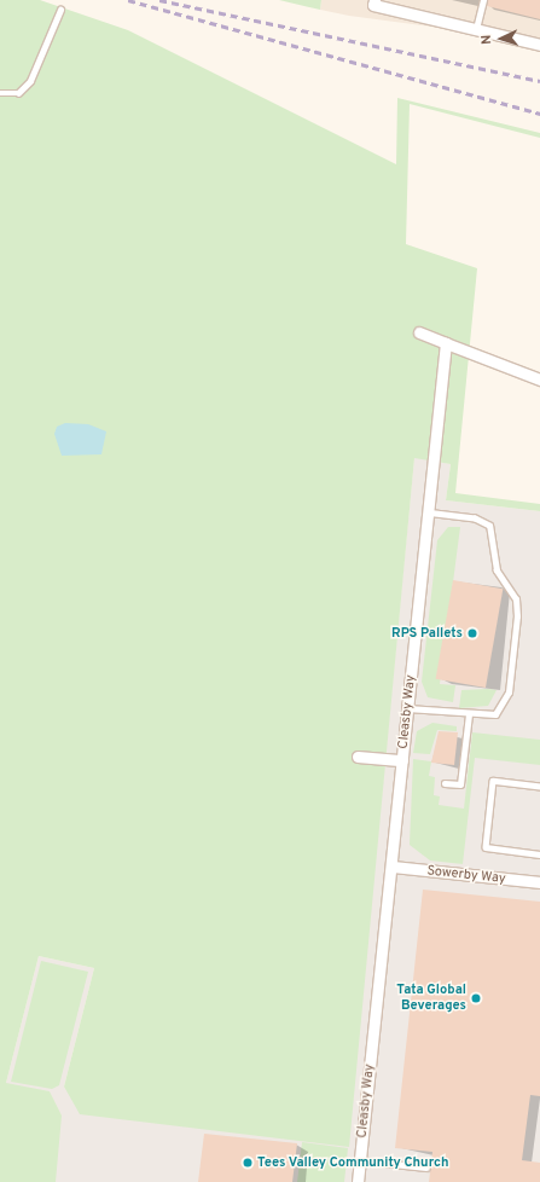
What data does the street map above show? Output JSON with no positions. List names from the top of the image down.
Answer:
{
  "streets": {
    "street": ["Cleasby Way", "Sowerby Way"]
  },
  "crossings": [
    ["Cleasby Way", "Sowerby Way"]
  ],
  "places": ["RPS Pallets", "Tata Global Beverages", "Tees Valley Community Church"],
  "north": "left"
}
